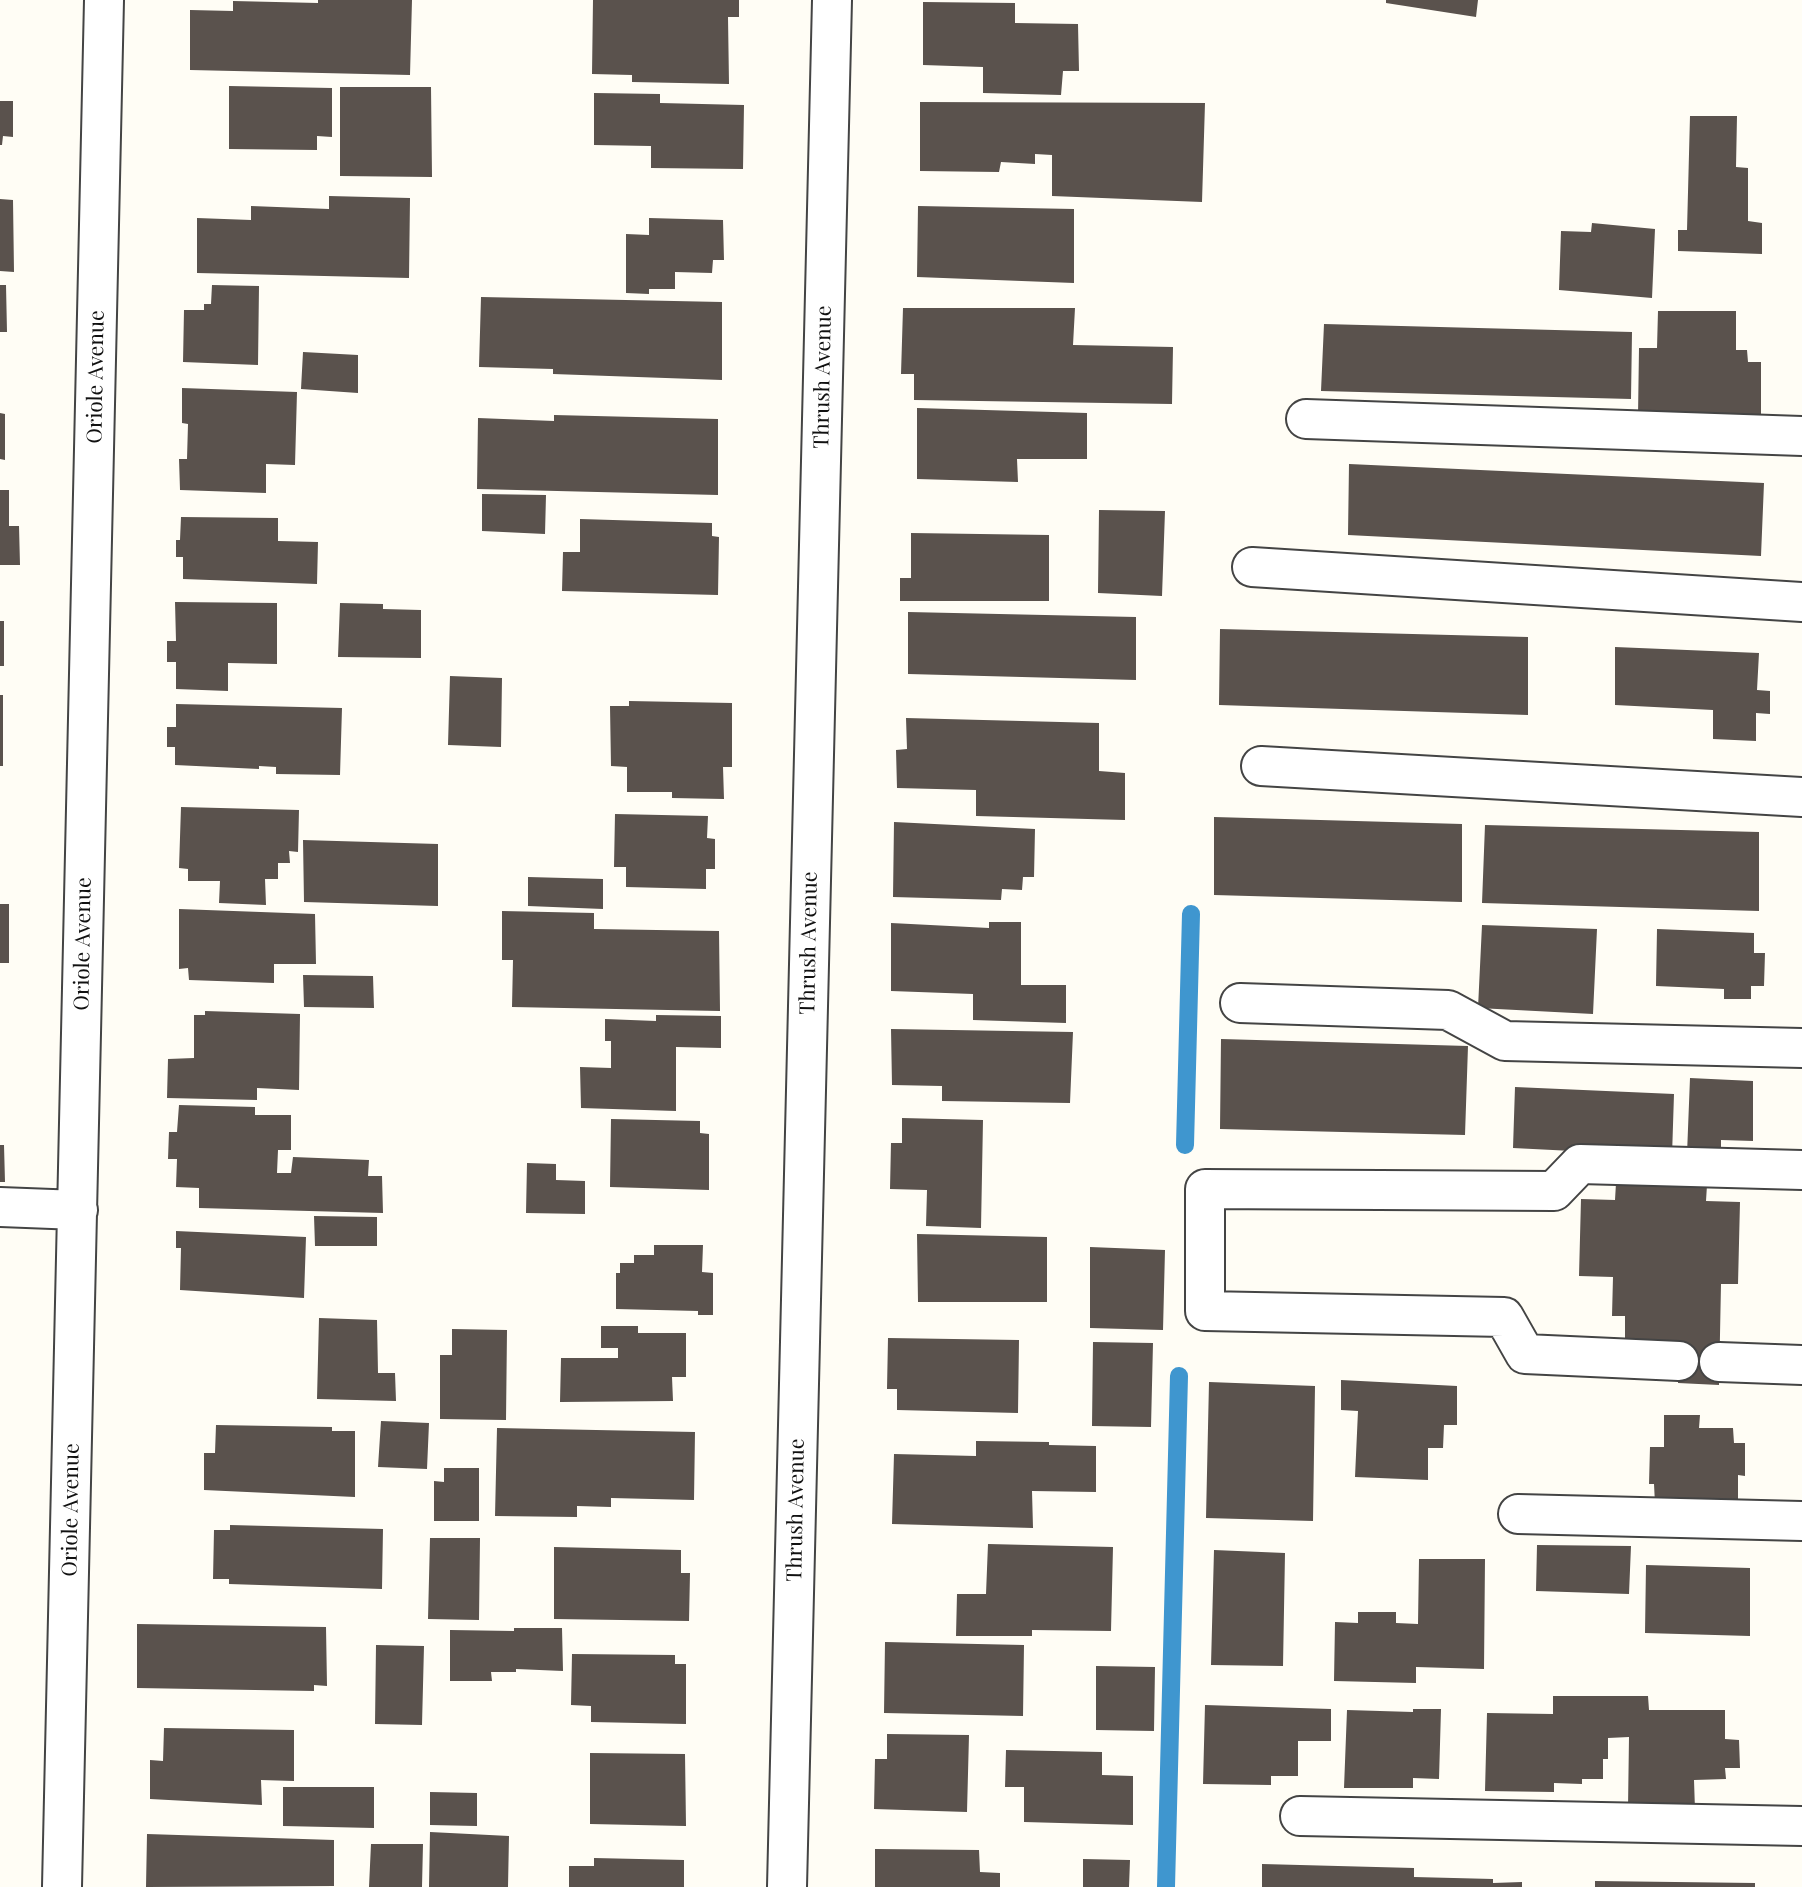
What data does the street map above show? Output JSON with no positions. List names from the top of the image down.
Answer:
{
  "streets": {
    "street": ["Oriole Avenue", "Thrush Avenue"]
  }
}
